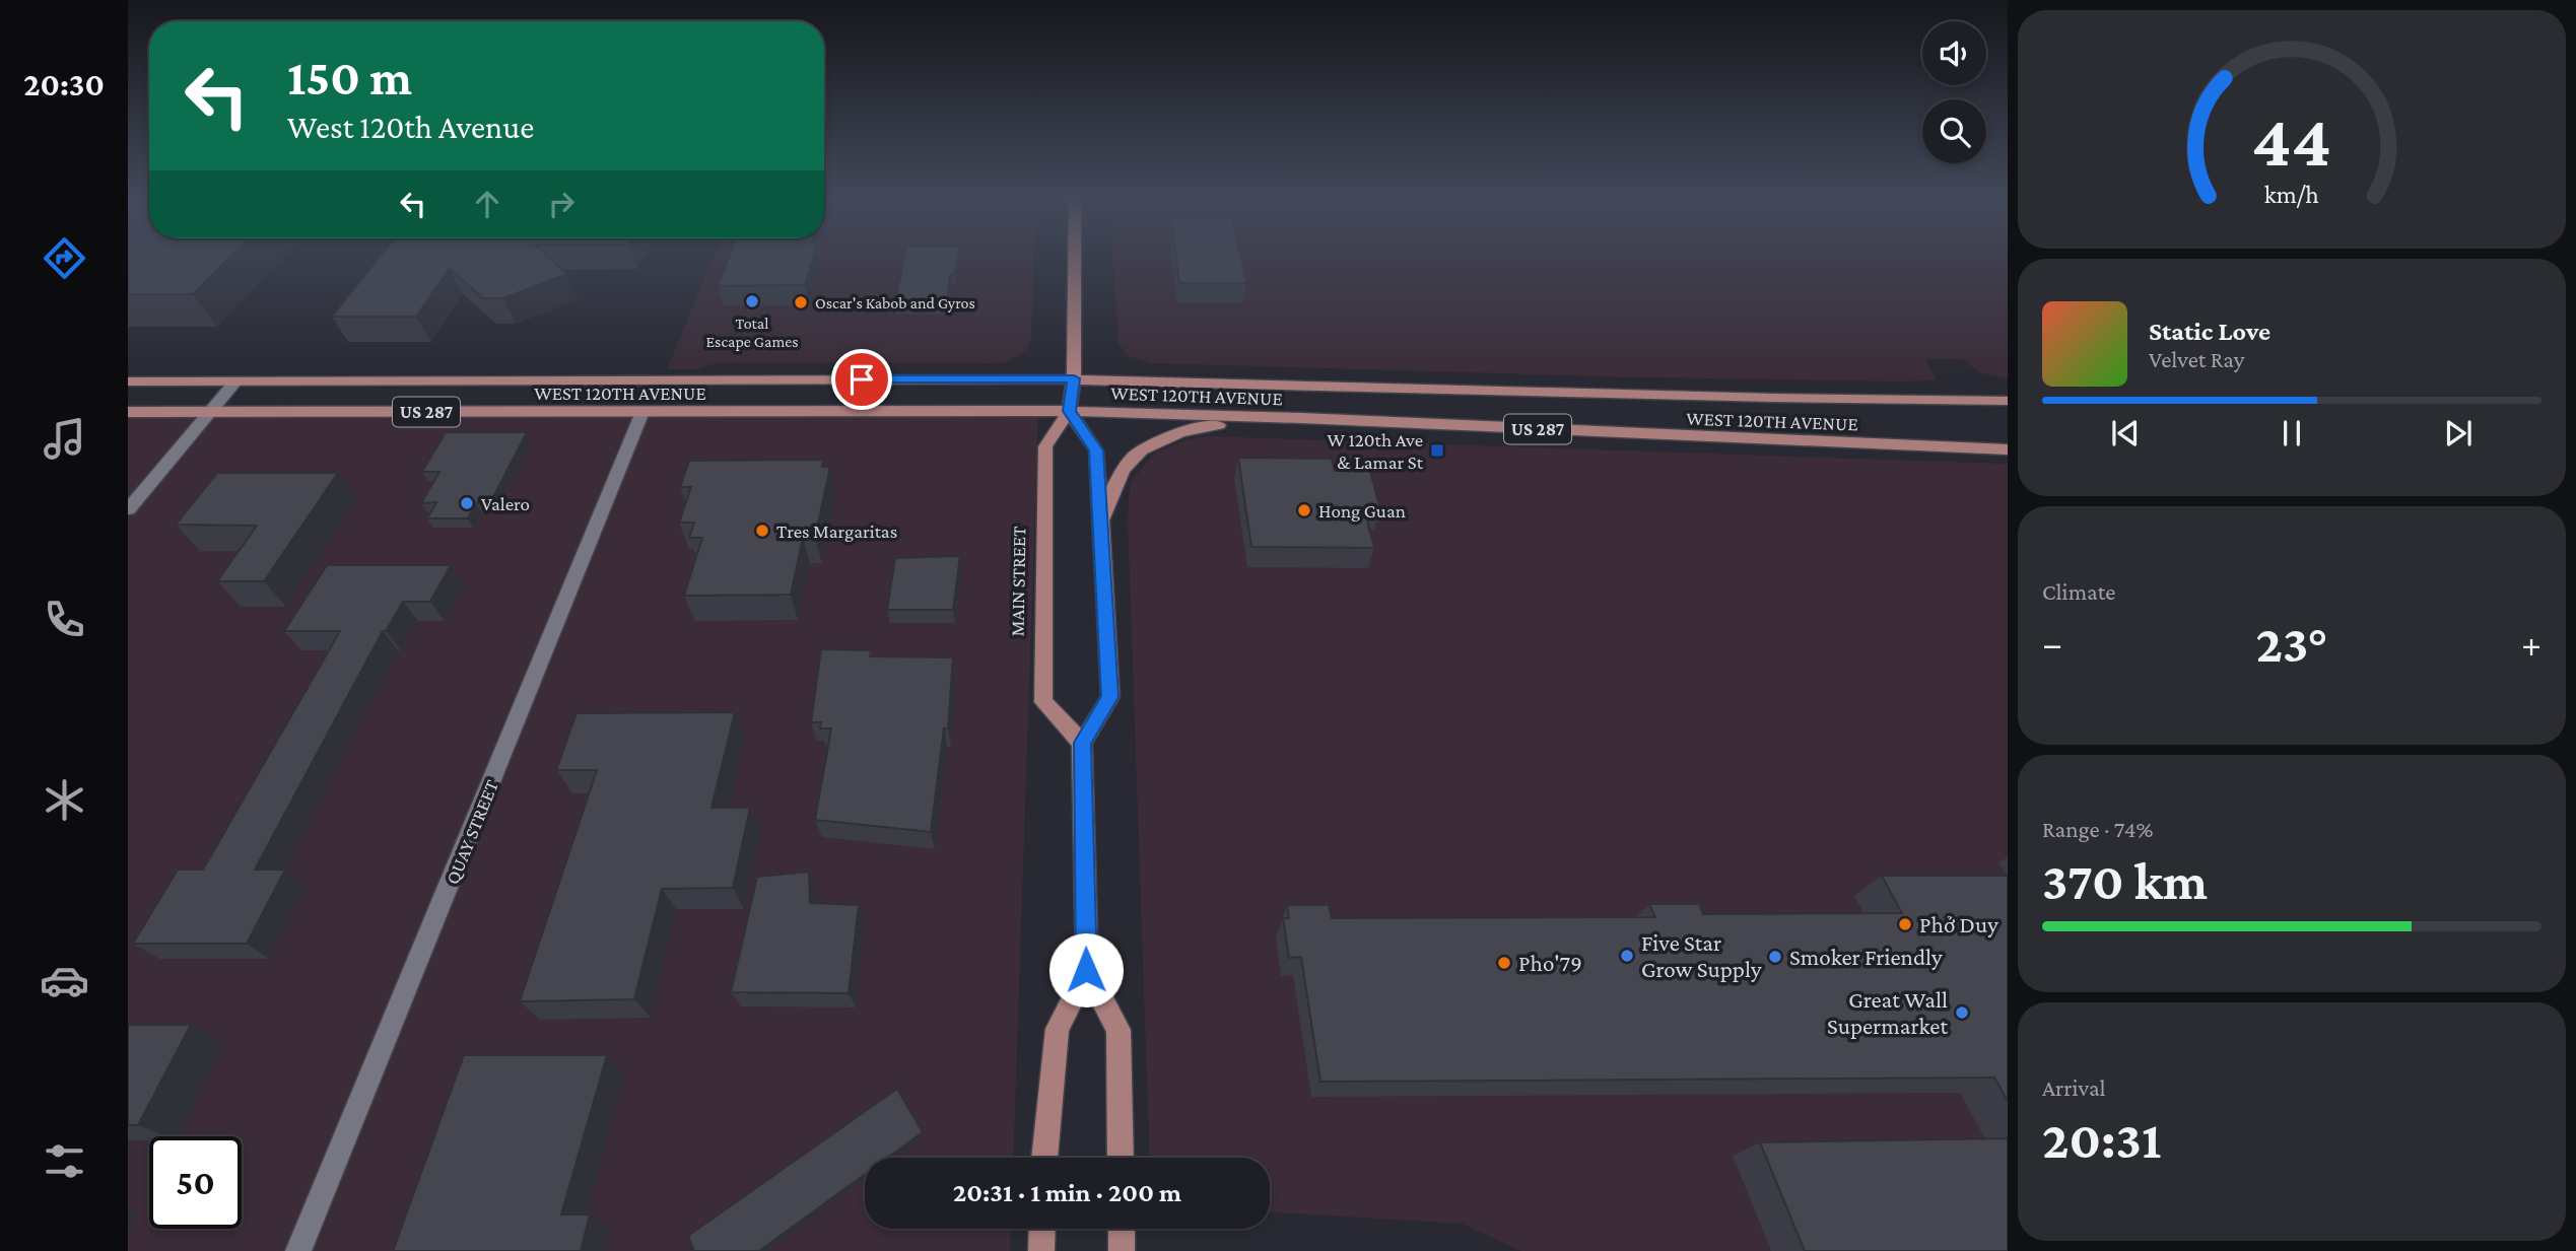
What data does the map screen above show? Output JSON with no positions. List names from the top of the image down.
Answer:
{
  "streets": {
    "main road": ["WEST 120TH AVENUE", "US 287", "MAIN STREET"],
    "street": ["QUAY STREET"]
  },
  "crossings": [
    ["WEST 120TH AVENUE", "MAIN STREET"],
    ["WEST 120TH AVENUE", "QUAY STREET"]
  ],
  "places": {
    "other": [
      "Total Escape Games",
      "Oscar's Kabob and Gyros",
      "Valero",
      "Hong Guan",
      "Tres Margaritas",
      "Phở Duy",
      "Five Star Grow Supply",
      "Smoker Friendly",
      "Pho'79",
      "Great Wall Supermarket"
    ],
    "transit": ["W 120th Ave & Lamar St"]
  },
  "page": {
    "tabs": "20:30",
    "turn": ["150 m", "West 120th Avenue"],
    "song": ["Static Love", "Velvet Ray"],
    "tile": [
      "Climate",
      ["Range · 74%", "370 km"],
      ["Arrival", "20:31"]
    ],
    "heat": ["−", "23°", "+"],
    "limit": "50",
    "trip": "20:31 · 1 min · 200 m",
    "gauge": ["44", "km/h"]
  }
}
